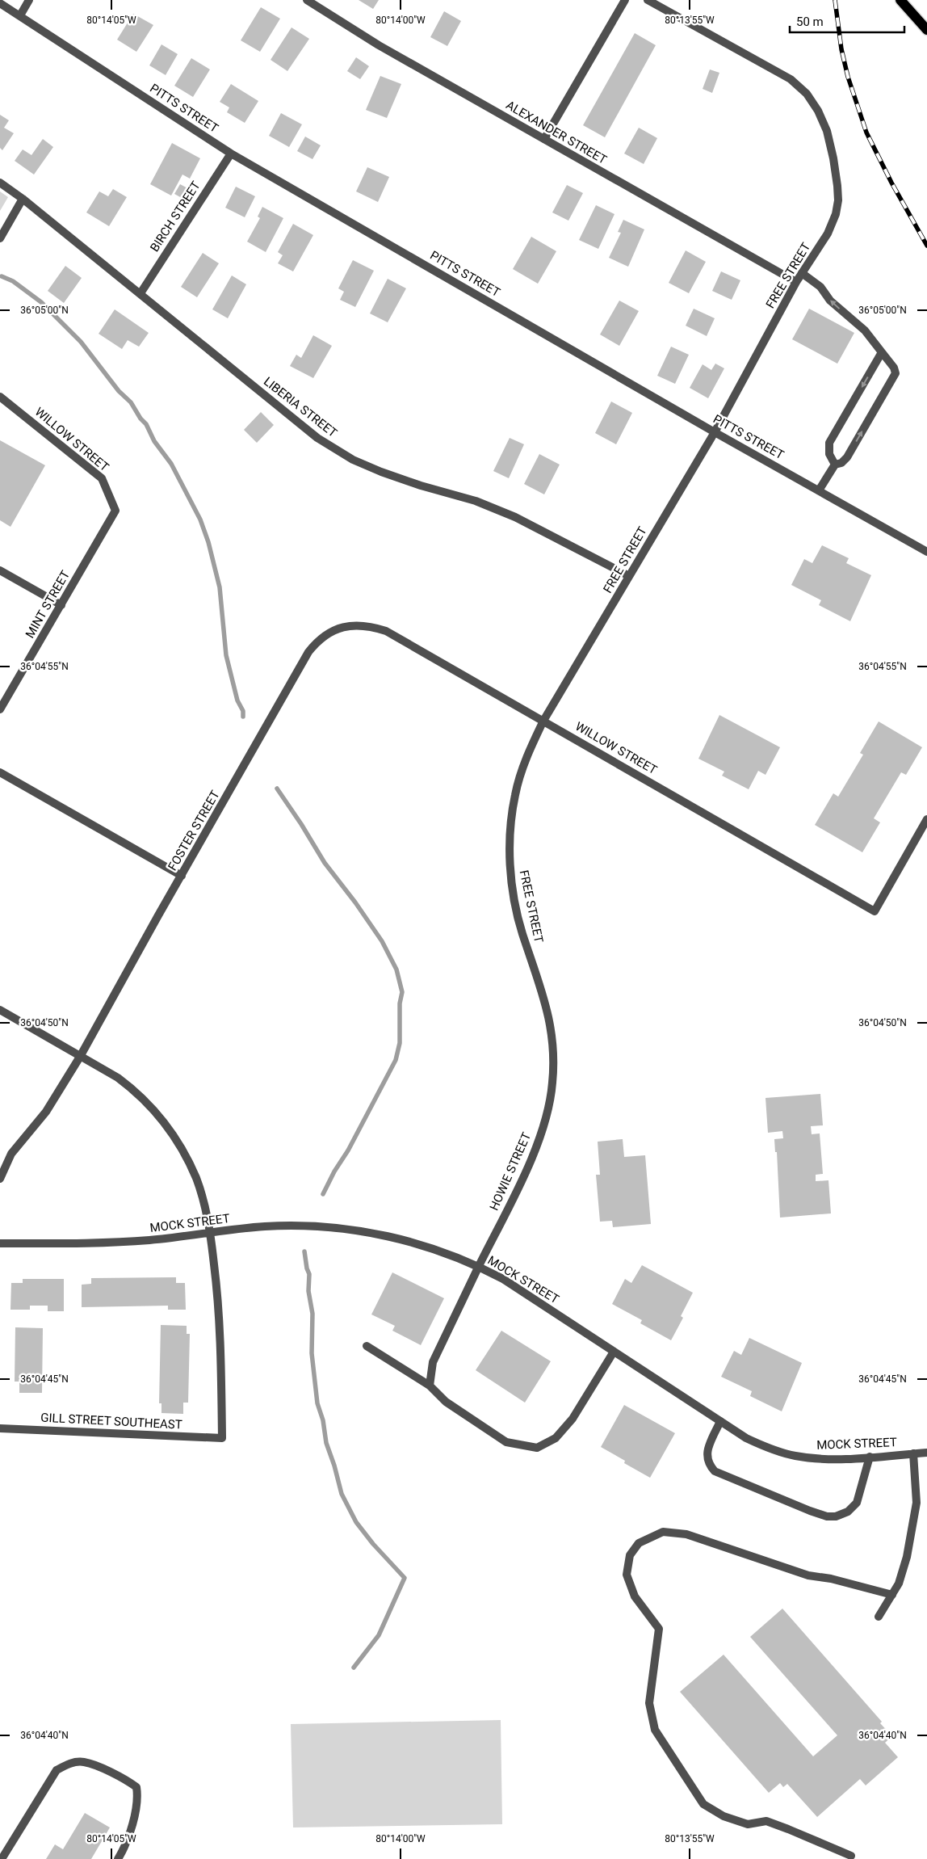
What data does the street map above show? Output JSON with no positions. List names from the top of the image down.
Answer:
{
  "streets": {
    "street": [
      "PITTS STREET",
      "ALEXANDER STREET",
      "BIRCH STREET",
      "FREE STREET",
      "LIBERIA STREET",
      "WILLOW STREET",
      "MINT STREET",
      "FOSTER STREET",
      "HOWIE STREET",
      "MOCK STREET",
      "GILL STREET SOUTHEAST"
    ]
  },
  "crossings": [
    ["PITTS STREET", "BIRCH STREET"],
    ["PITTS STREET", "FREE STREET"],
    ["ALEXANDER STREET", "FREE STREET"],
    ["BIRCH STREET", "LIBERIA STREET"],
    ["FREE STREET", "LIBERIA STREET"],
    ["FREE STREET", "WILLOW STREET"],
    ["FREE STREET", "HOWIE STREET"],
    ["WILLOW STREET", "MINT STREET"],
    ["WILLOW STREET", "FOSTER STREET"],
    ["HOWIE STREET", "MOCK STREET"],
    ["MOCK STREET", "GILL STREET SOUTHEAST"]
  ],
  "scale_bar": "50 m",
  "coordinates": [
    "80°14'05\"W",
    "80°14'00\"W",
    "80°13'55\"W",
    "36°05'00\"N",
    "36°04'55\"N",
    "36°04'50\"N",
    "36°04'45\"N",
    "36°04'40\"N"
  ]
}
